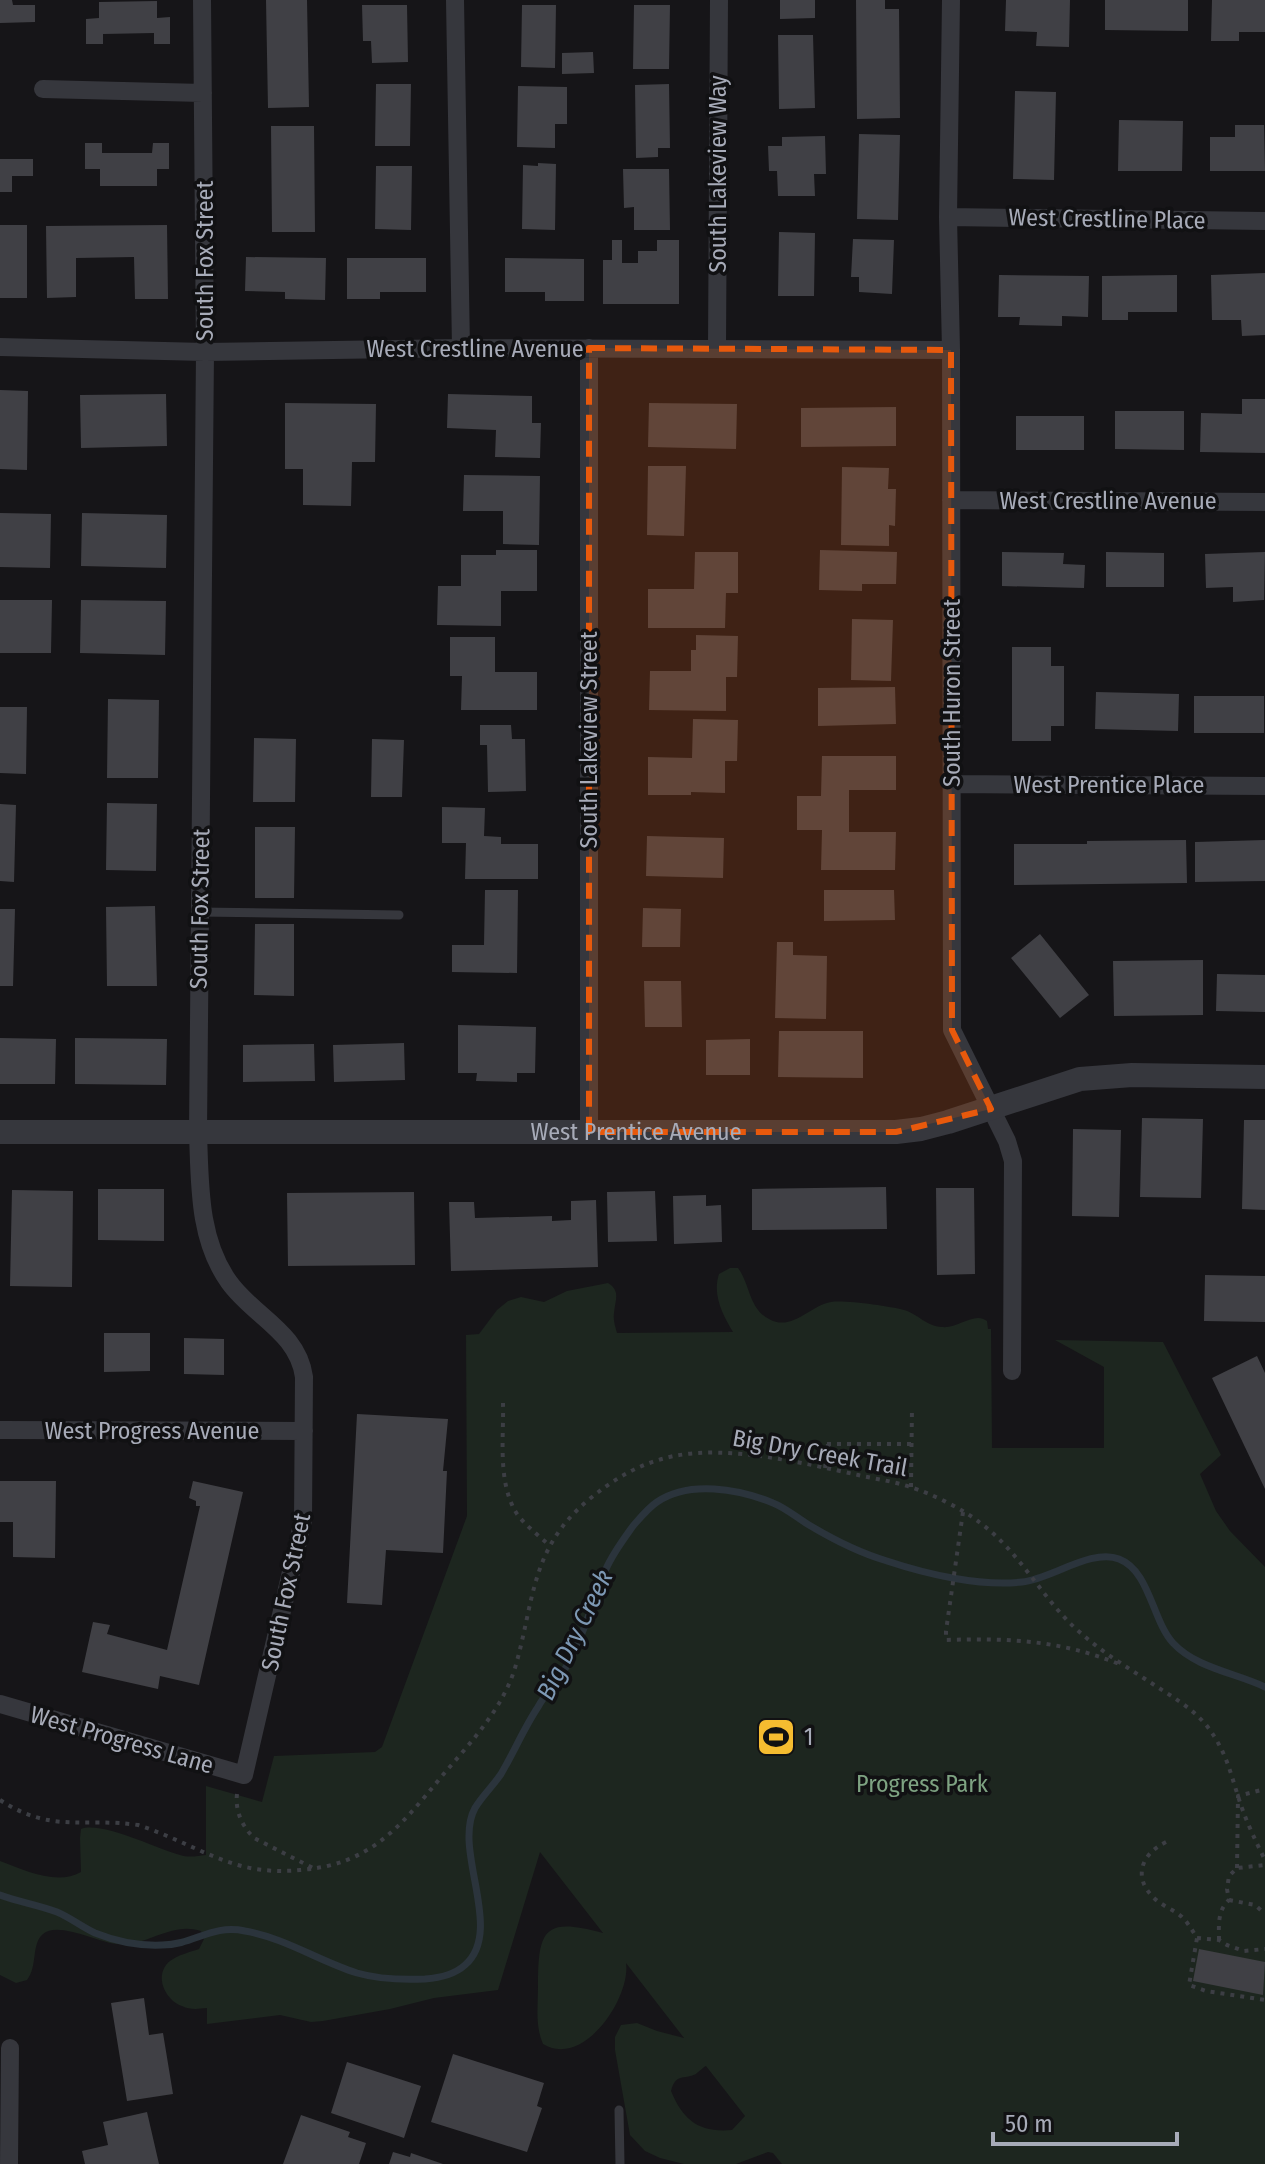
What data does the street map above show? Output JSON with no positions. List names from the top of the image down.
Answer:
{
  "streets": {
    "street": [
      "South Lakeview Way",
      "West Crestline Place",
      "South Fox Street",
      "West Crestline Avenue",
      "South Huron Street",
      "South Lakeview Street",
      "West Prentice Place",
      "West Prentice Avenue",
      "West Progress Avenue",
      "West Progress Lane"
    ],
    "path": ["Big Dry Creek Trail"]
  },
  "crossings": [
    ["South Lakeview Way", "West Crestline Avenue"],
    ["West Crestline Place", "South Huron Street"],
    ["South Fox Street", "West Crestline Avenue"],
    ["South Fox Street", "West Prentice Avenue"],
    ["South Fox Street", "West Progress Avenue"],
    ["South Fox Street", "West Progress Lane"],
    ["West Crestline Avenue", "South Huron Street"],
    ["West Crestline Avenue", "South Lakeview Street"],
    ["South Huron Street", "West Prentice Place"],
    ["South Huron Street", "West Prentice Avenue"],
    ["South Lakeview Street", "West Prentice Avenue"]
  ],
  "water": ["Big Dry Creek"],
  "parks": ["Progress Park"],
  "places": {
    "sports": ["1"]
  },
  "scale_bar": "50 m"
}
